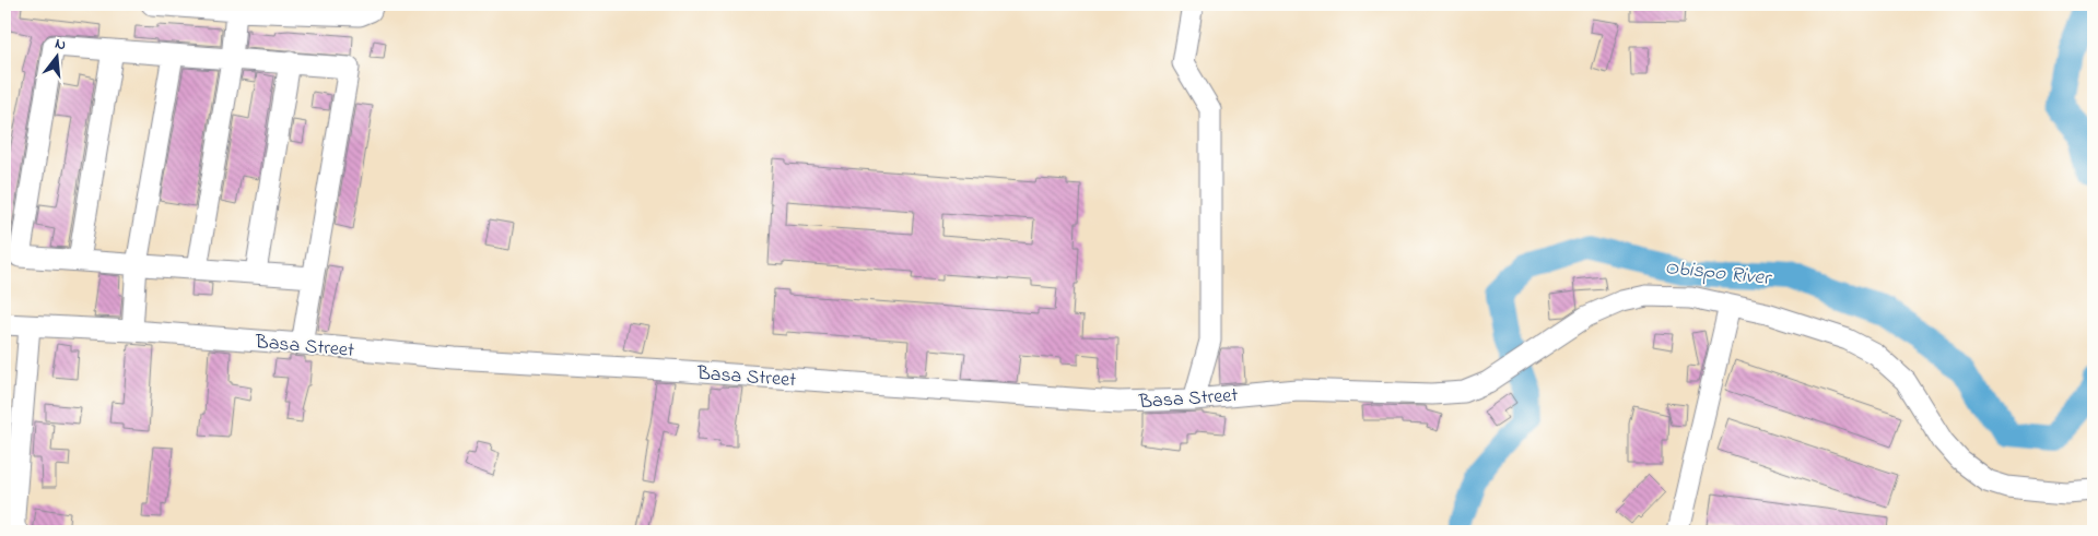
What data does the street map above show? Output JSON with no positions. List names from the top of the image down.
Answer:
{
  "streets": {
    "street": ["Basa Street"]
  },
  "water": ["Obispo River"],
  "north": "top"
}
